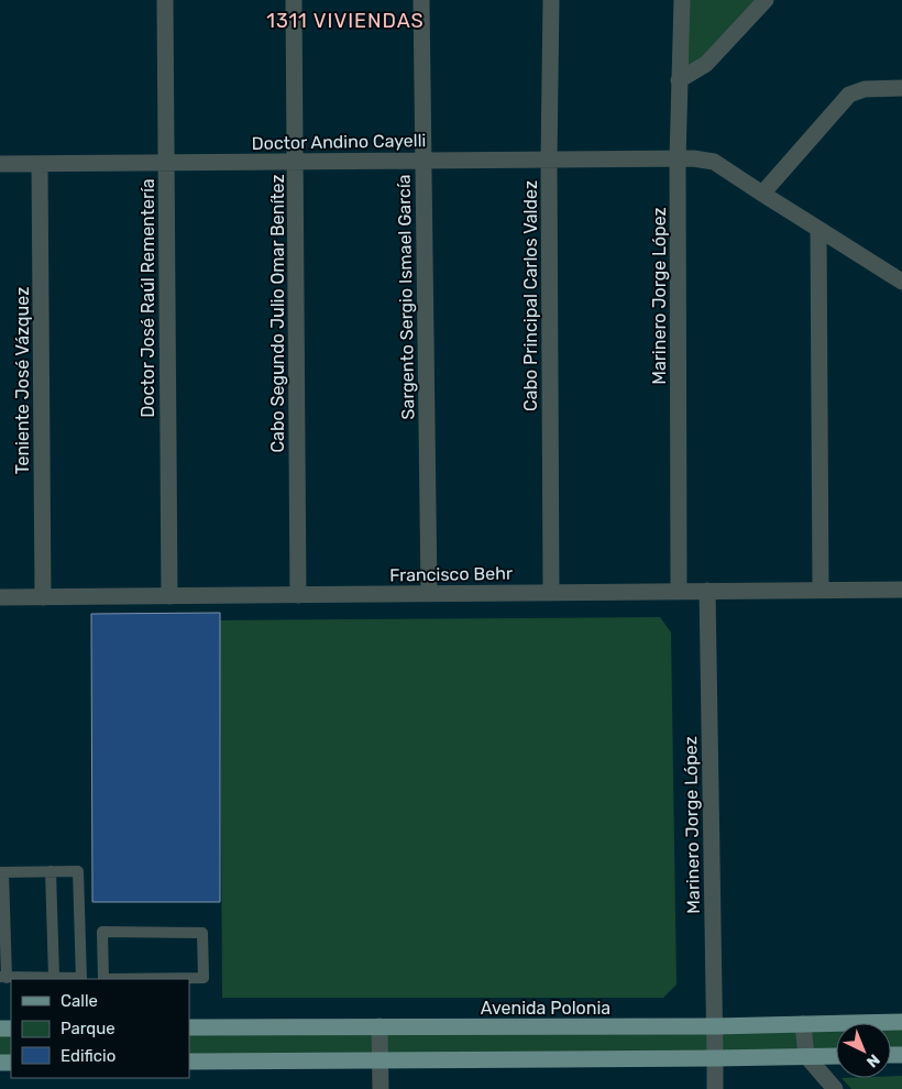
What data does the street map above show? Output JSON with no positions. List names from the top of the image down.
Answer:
{
  "streets": {
    "main road": ["Avenida Polonia"],
    "street": [
      "Doctor Andino Cayelli",
      "Cabo Principal Carlos Valdez",
      "Marinero Jorge López",
      "Sargento Sergio Ismael García",
      "Doctor José Raúl Rementería",
      "Cabo Segundo Julio Omar Benítez",
      "Teniente José Vázquez",
      "Francisco Behr"
    ]
  },
  "crossings": [
    ["Doctor Andino Cayelli", "Cabo Principal Carlos Valdez"],
    ["Doctor Andino Cayelli", "Marinero Jorge López"],
    ["Doctor Andino Cayelli", "Sargento Sergio Ismael García"],
    ["Doctor Andino Cayelli", "Doctor José Raúl Rementería"],
    ["Doctor Andino Cayelli", "Cabo Segundo Julio Omar Benítez"],
    ["Doctor Andino Cayelli", "Teniente José Vázquez"],
    ["Cabo Principal Carlos Valdez", "Francisco Behr"],
    ["Marinero Jorge López", "Francisco Behr"],
    ["Marinero Jorge López", "Avenida Polonia"],
    ["Sargento Sergio Ismael García", "Francisco Behr"],
    ["Doctor José Raúl Rementería", "Francisco Behr"],
    ["Cabo Segundo Julio Omar Benítez", "Francisco Behr"],
    ["Teniente José Vázquez", "Francisco Behr"]
  ],
  "districts": ["1311 VIVIENDAS"],
  "legend": ["Calle", "Parque", "Edificio"],
  "north": "bottom right"
}
